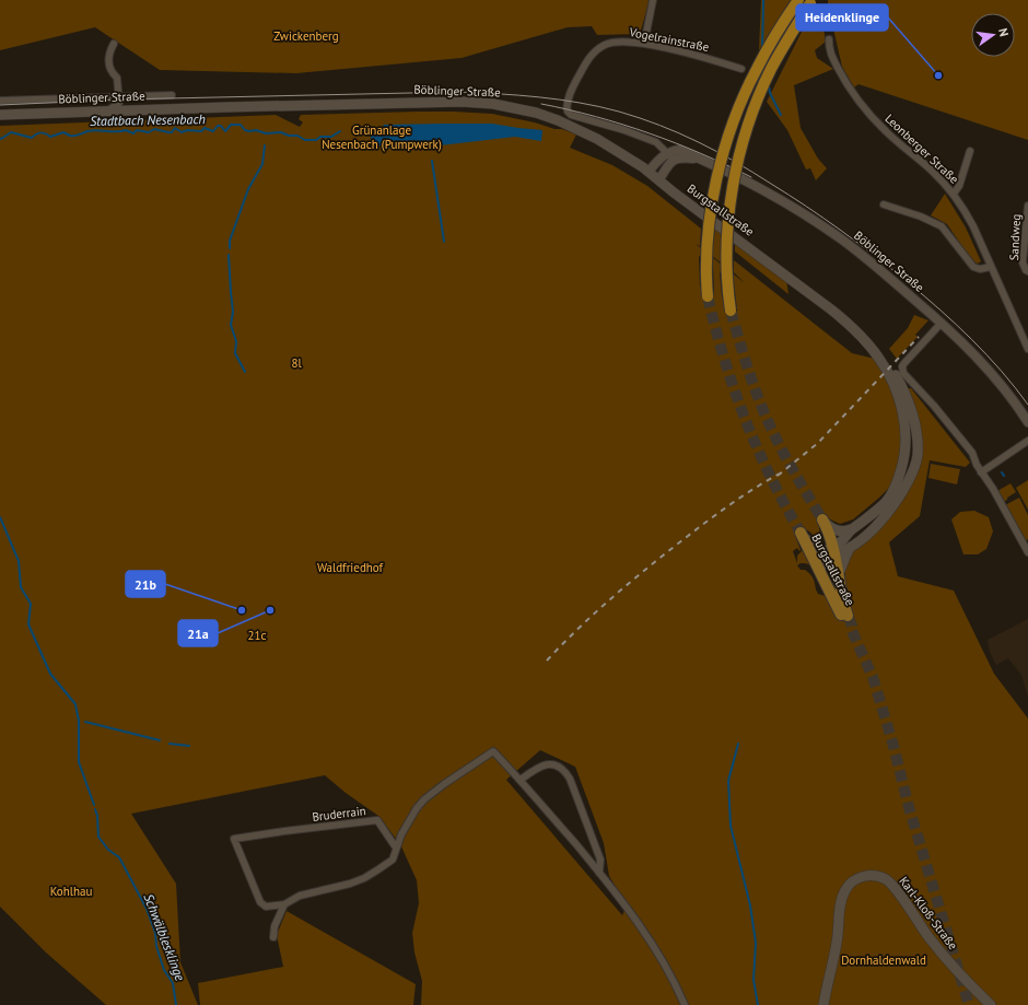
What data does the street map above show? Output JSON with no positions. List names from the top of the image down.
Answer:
{
  "streets": {
    "main road": ["Böblinger Straße", "Burgstallstraße", "Karl-Kloß-Straße"],
    "street": [
      "Vogelrainstraße",
      "Leonberger Straße",
      "Sandweg",
      "Bruderrain"
    ]
  },
  "crossings": [
    ["Vogelrainstraße", "Böblinger Straße"],
    ["Böblinger Straße", "Burgstallstraße"]
  ],
  "water": ["Stadtbach Nesenbach", "Schwälblesklinge"],
  "parks": [
    "Zwickenberg",
    "Grünanlage Nesenbach (Pumpwerk)",
    "8l",
    "Waldfriedhof",
    "21c",
    "Kohlhau",
    "Dornhaldenwald"
  ],
  "places": ["Heidenklinge", "21b", "21a"],
  "north": "right"
}
